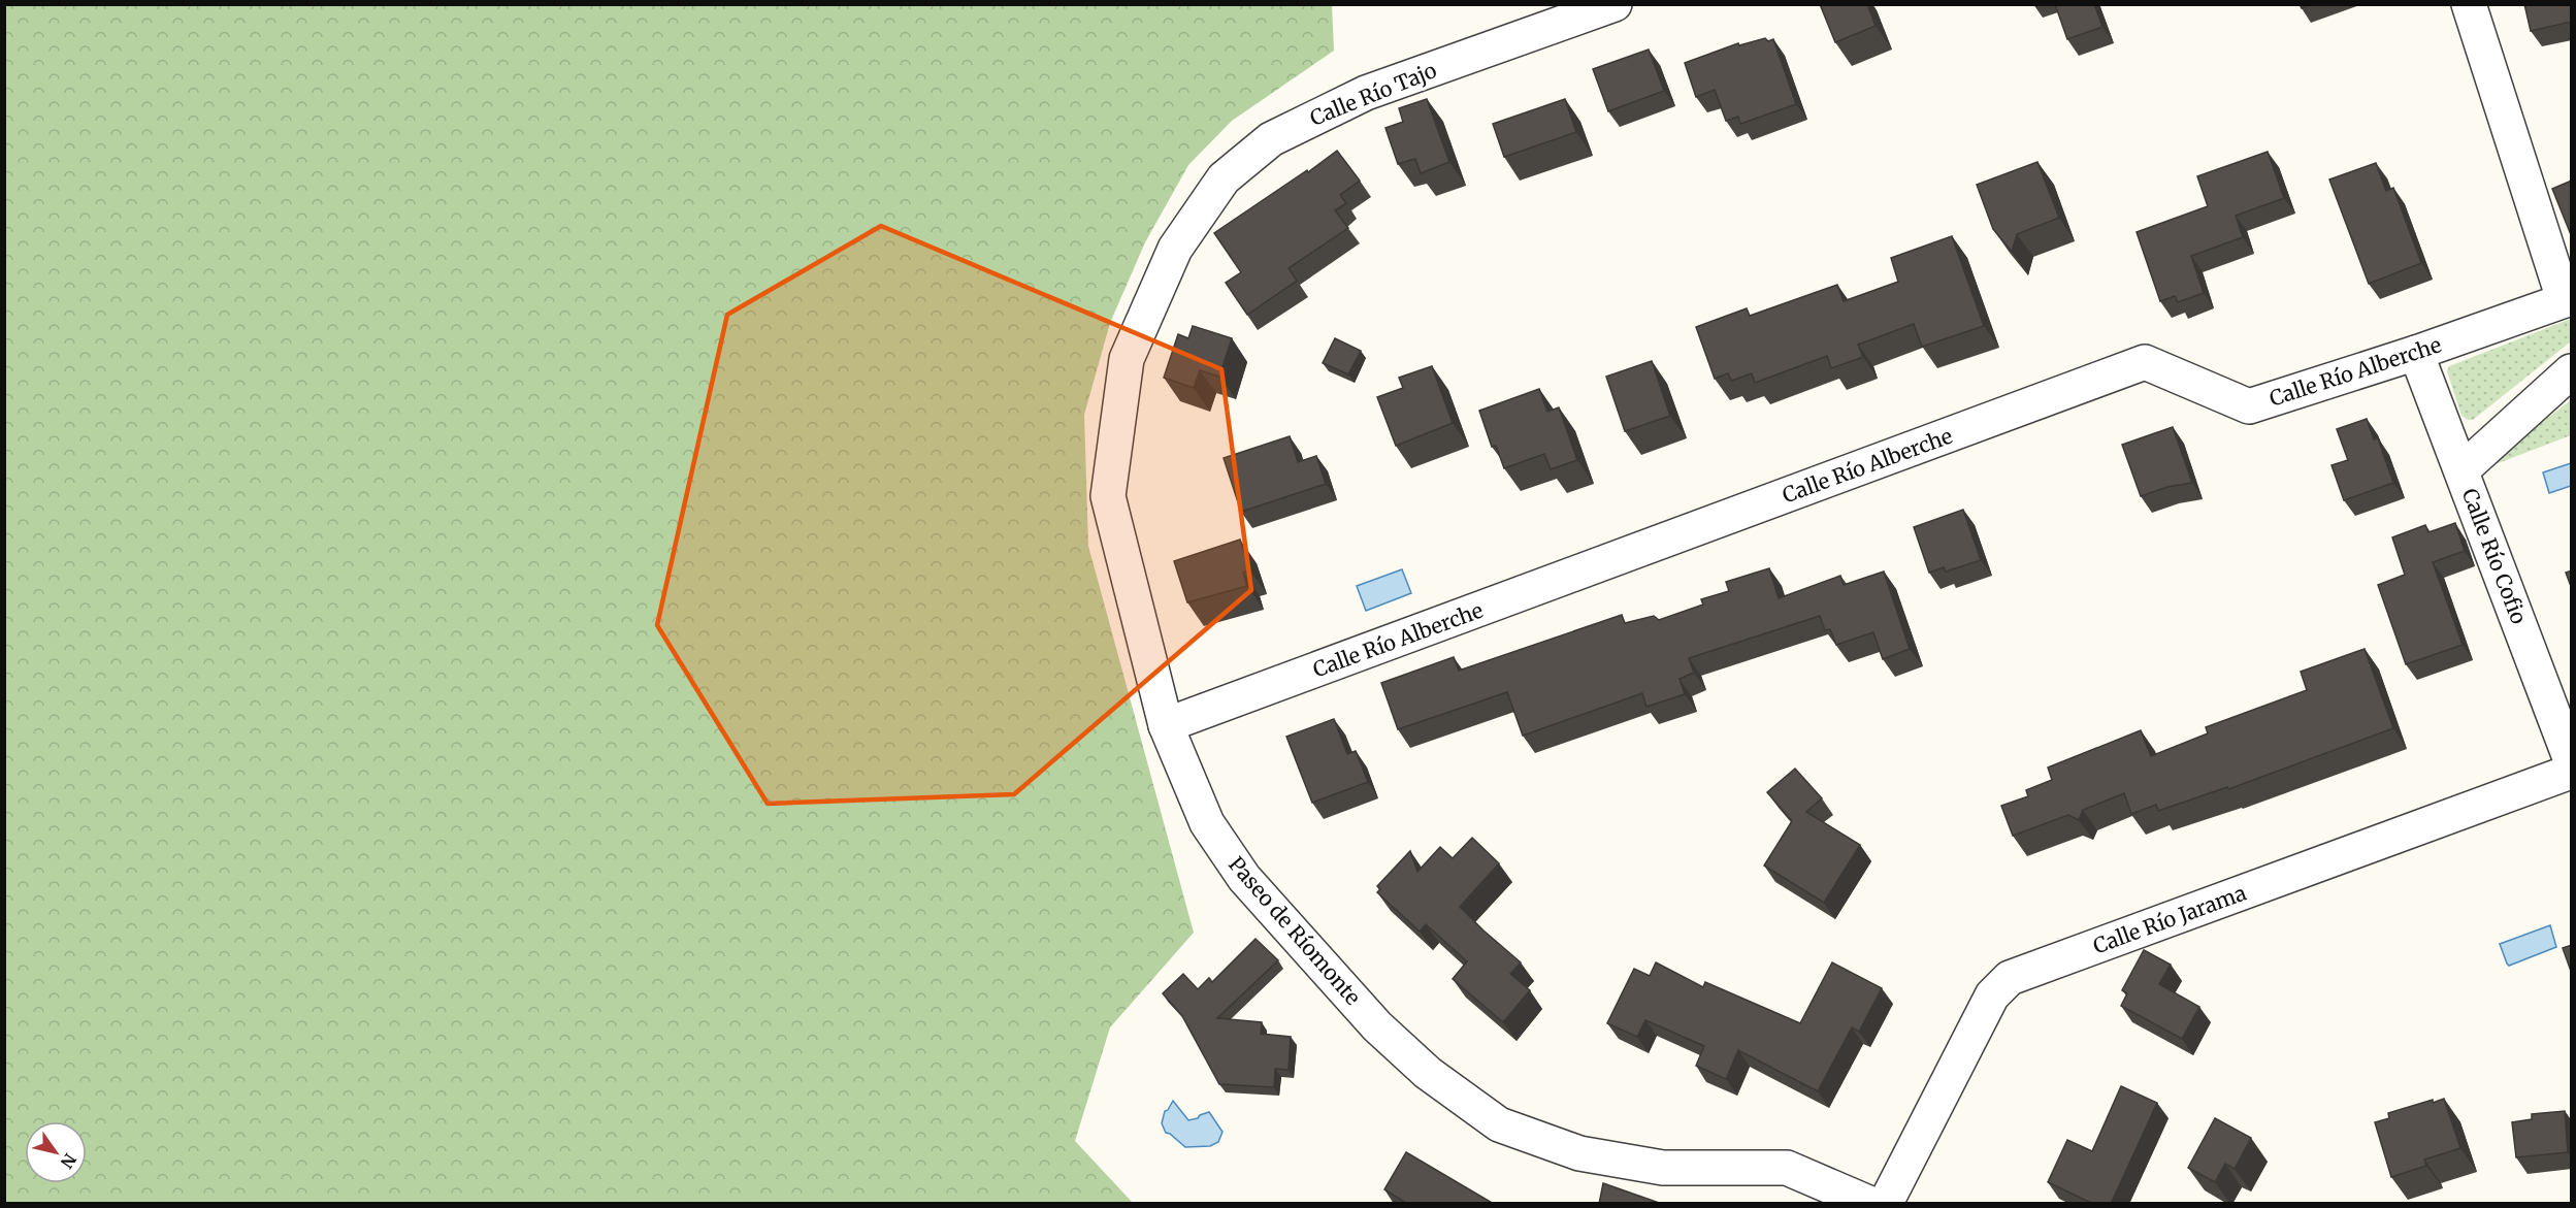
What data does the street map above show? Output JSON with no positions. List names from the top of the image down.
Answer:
{
  "streets": {
    "street": [
      "Calle Río Tajo",
      "Calle Río Alberche",
      "Calle Río Cofio",
      "Calle Río Jarama",
      "Paseo de Ríomonte"
    ]
  },
  "crossings": [
    ["Calle Río Tajo", "Paseo de Ríomonte"],
    ["Calle Río Alberche", "Calle Río Cofio"],
    ["Calle Río Alberche", "Paseo de Ríomonte"]
  ],
  "north": "bottom right"
}
